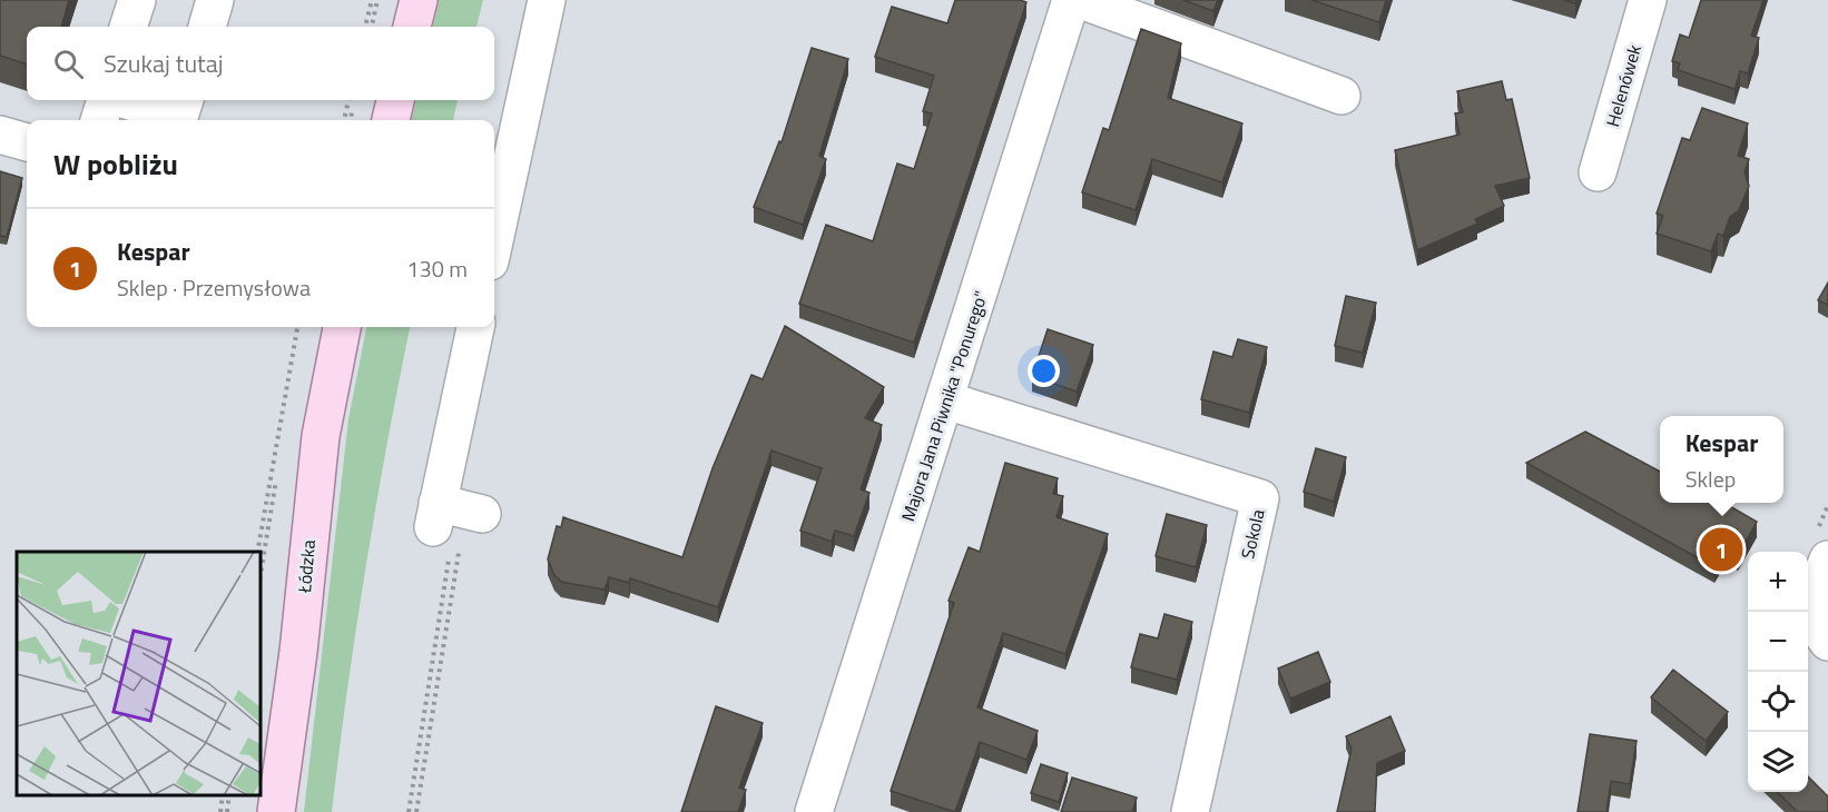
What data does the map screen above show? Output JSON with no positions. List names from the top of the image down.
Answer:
{
  "streets": {
    "main road": ["Łódzka"],
    "street": ["Helenówek", "Majora Jana Piwnika \"Ponurego\"", "Sokola"]
  },
  "crossings": [
    ["Majora Jana Piwnika \"Ponurego\"", "Sokola"]
  ],
  "page": {
    "search": "Szukaj tutaj",
    "heading": "W pobliżu",
    "list": [
      {
        "mark": "1",
        "name": "Kespar",
        "note": "Sklep · Przemysłowa",
        "value": "130 m"
      }
    ],
    "popup": ["Kespar", "Sklep"],
    "pins": "1",
    "map_buttons": ["+", "−"]
  }
}
